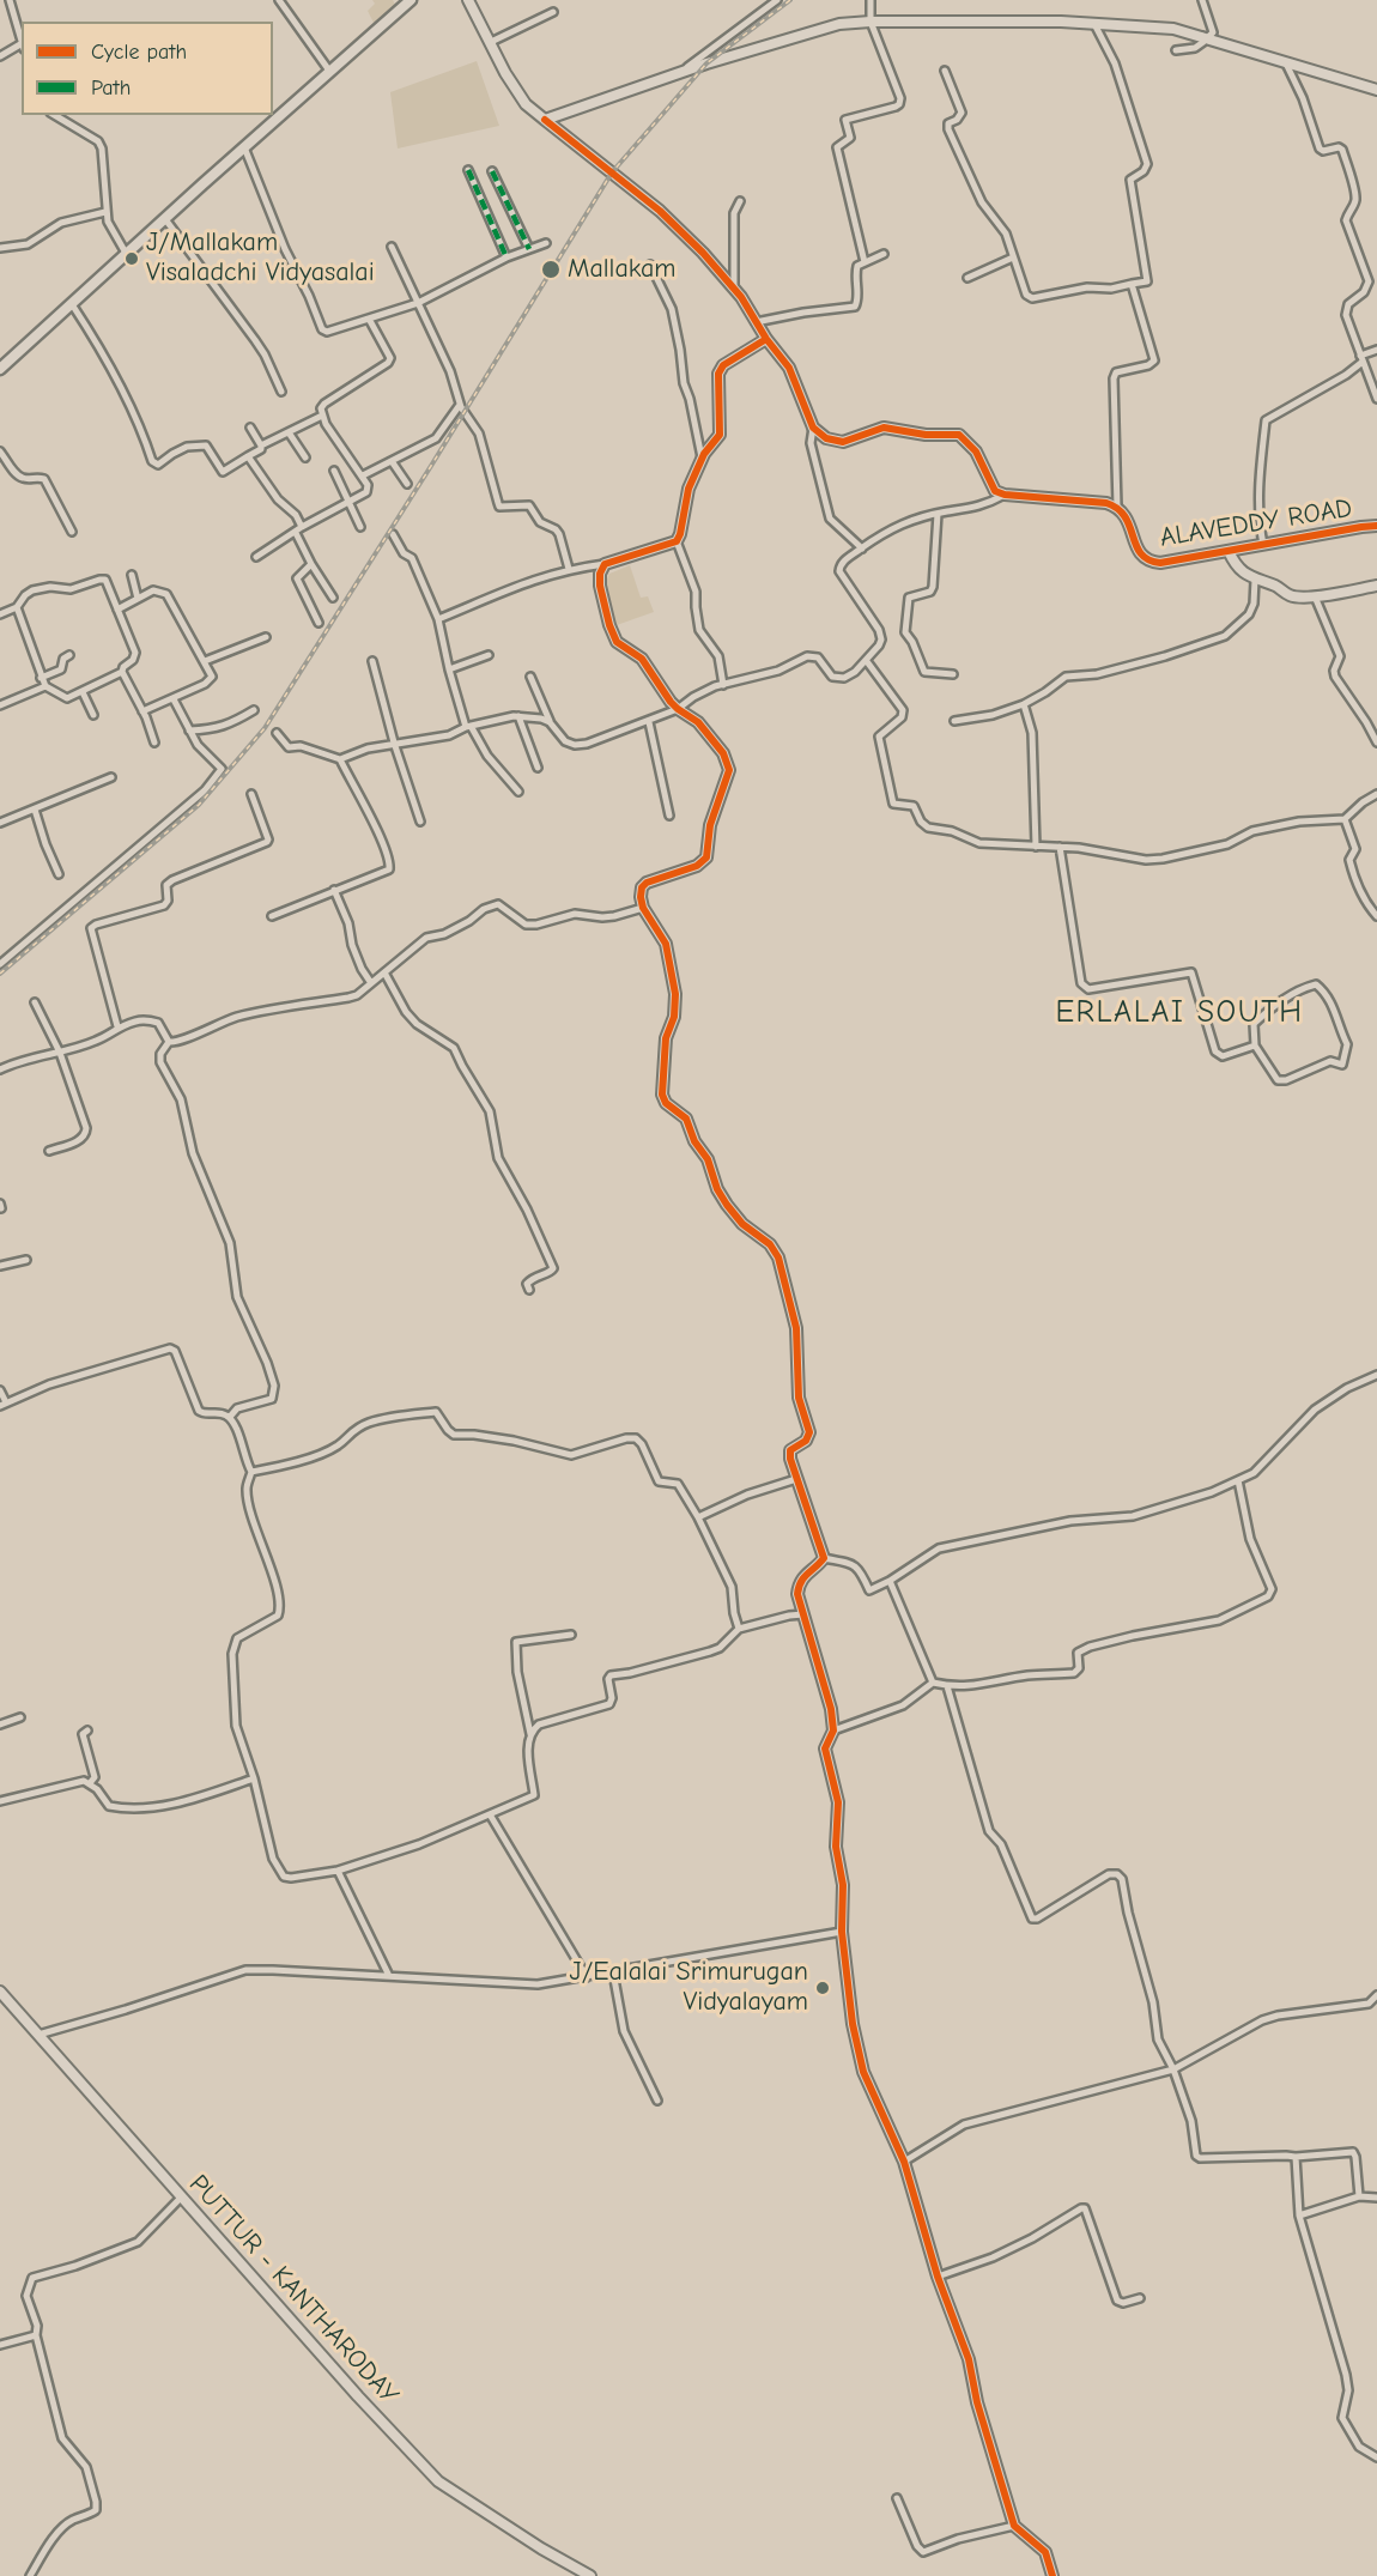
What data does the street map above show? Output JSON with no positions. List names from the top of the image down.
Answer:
{
  "streets": {
    "street": ["ALAVEDDY ROAD", "PUTTUR - KANTHARODAY"]
  },
  "districts": ["ERLALAI SOUTH"],
  "places": ["J/Mallakam Visaladchi Vidyasalai", "Mallakam", "J/Ealalai Srimurugan Vidyalayam"],
  "legend": ["Cycle path", "Path"]
}
